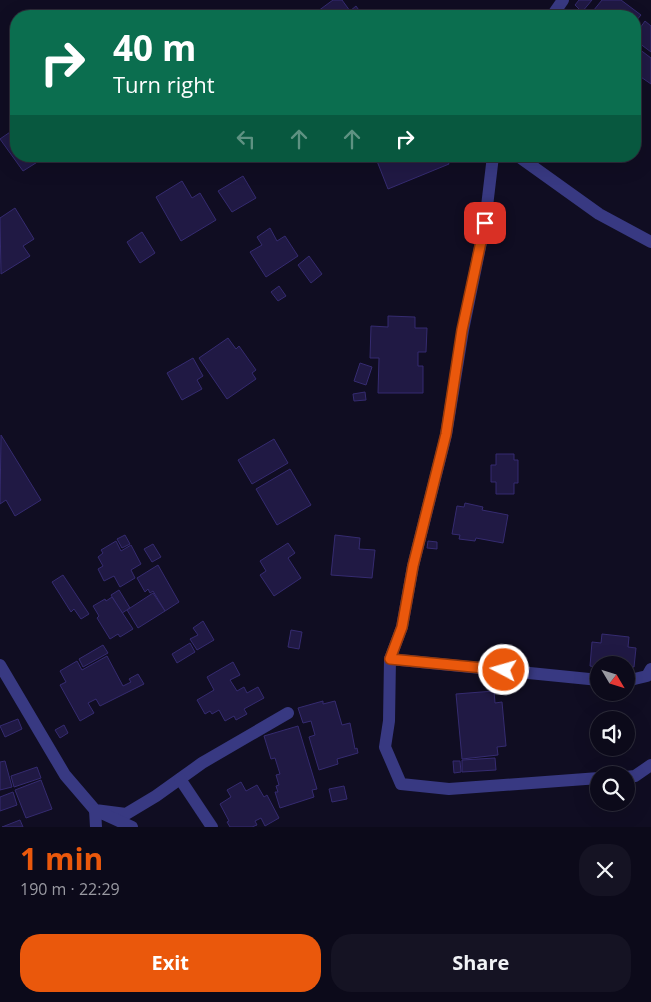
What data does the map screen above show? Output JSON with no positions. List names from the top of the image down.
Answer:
{
  "north": "bottom right",
  "page": {
    "turn": ["40 m", "Turn right"],
    "heading": ["1 min", "190 m · 22:29"],
    "buttons": ["Exit", "Share"]
  }
}
